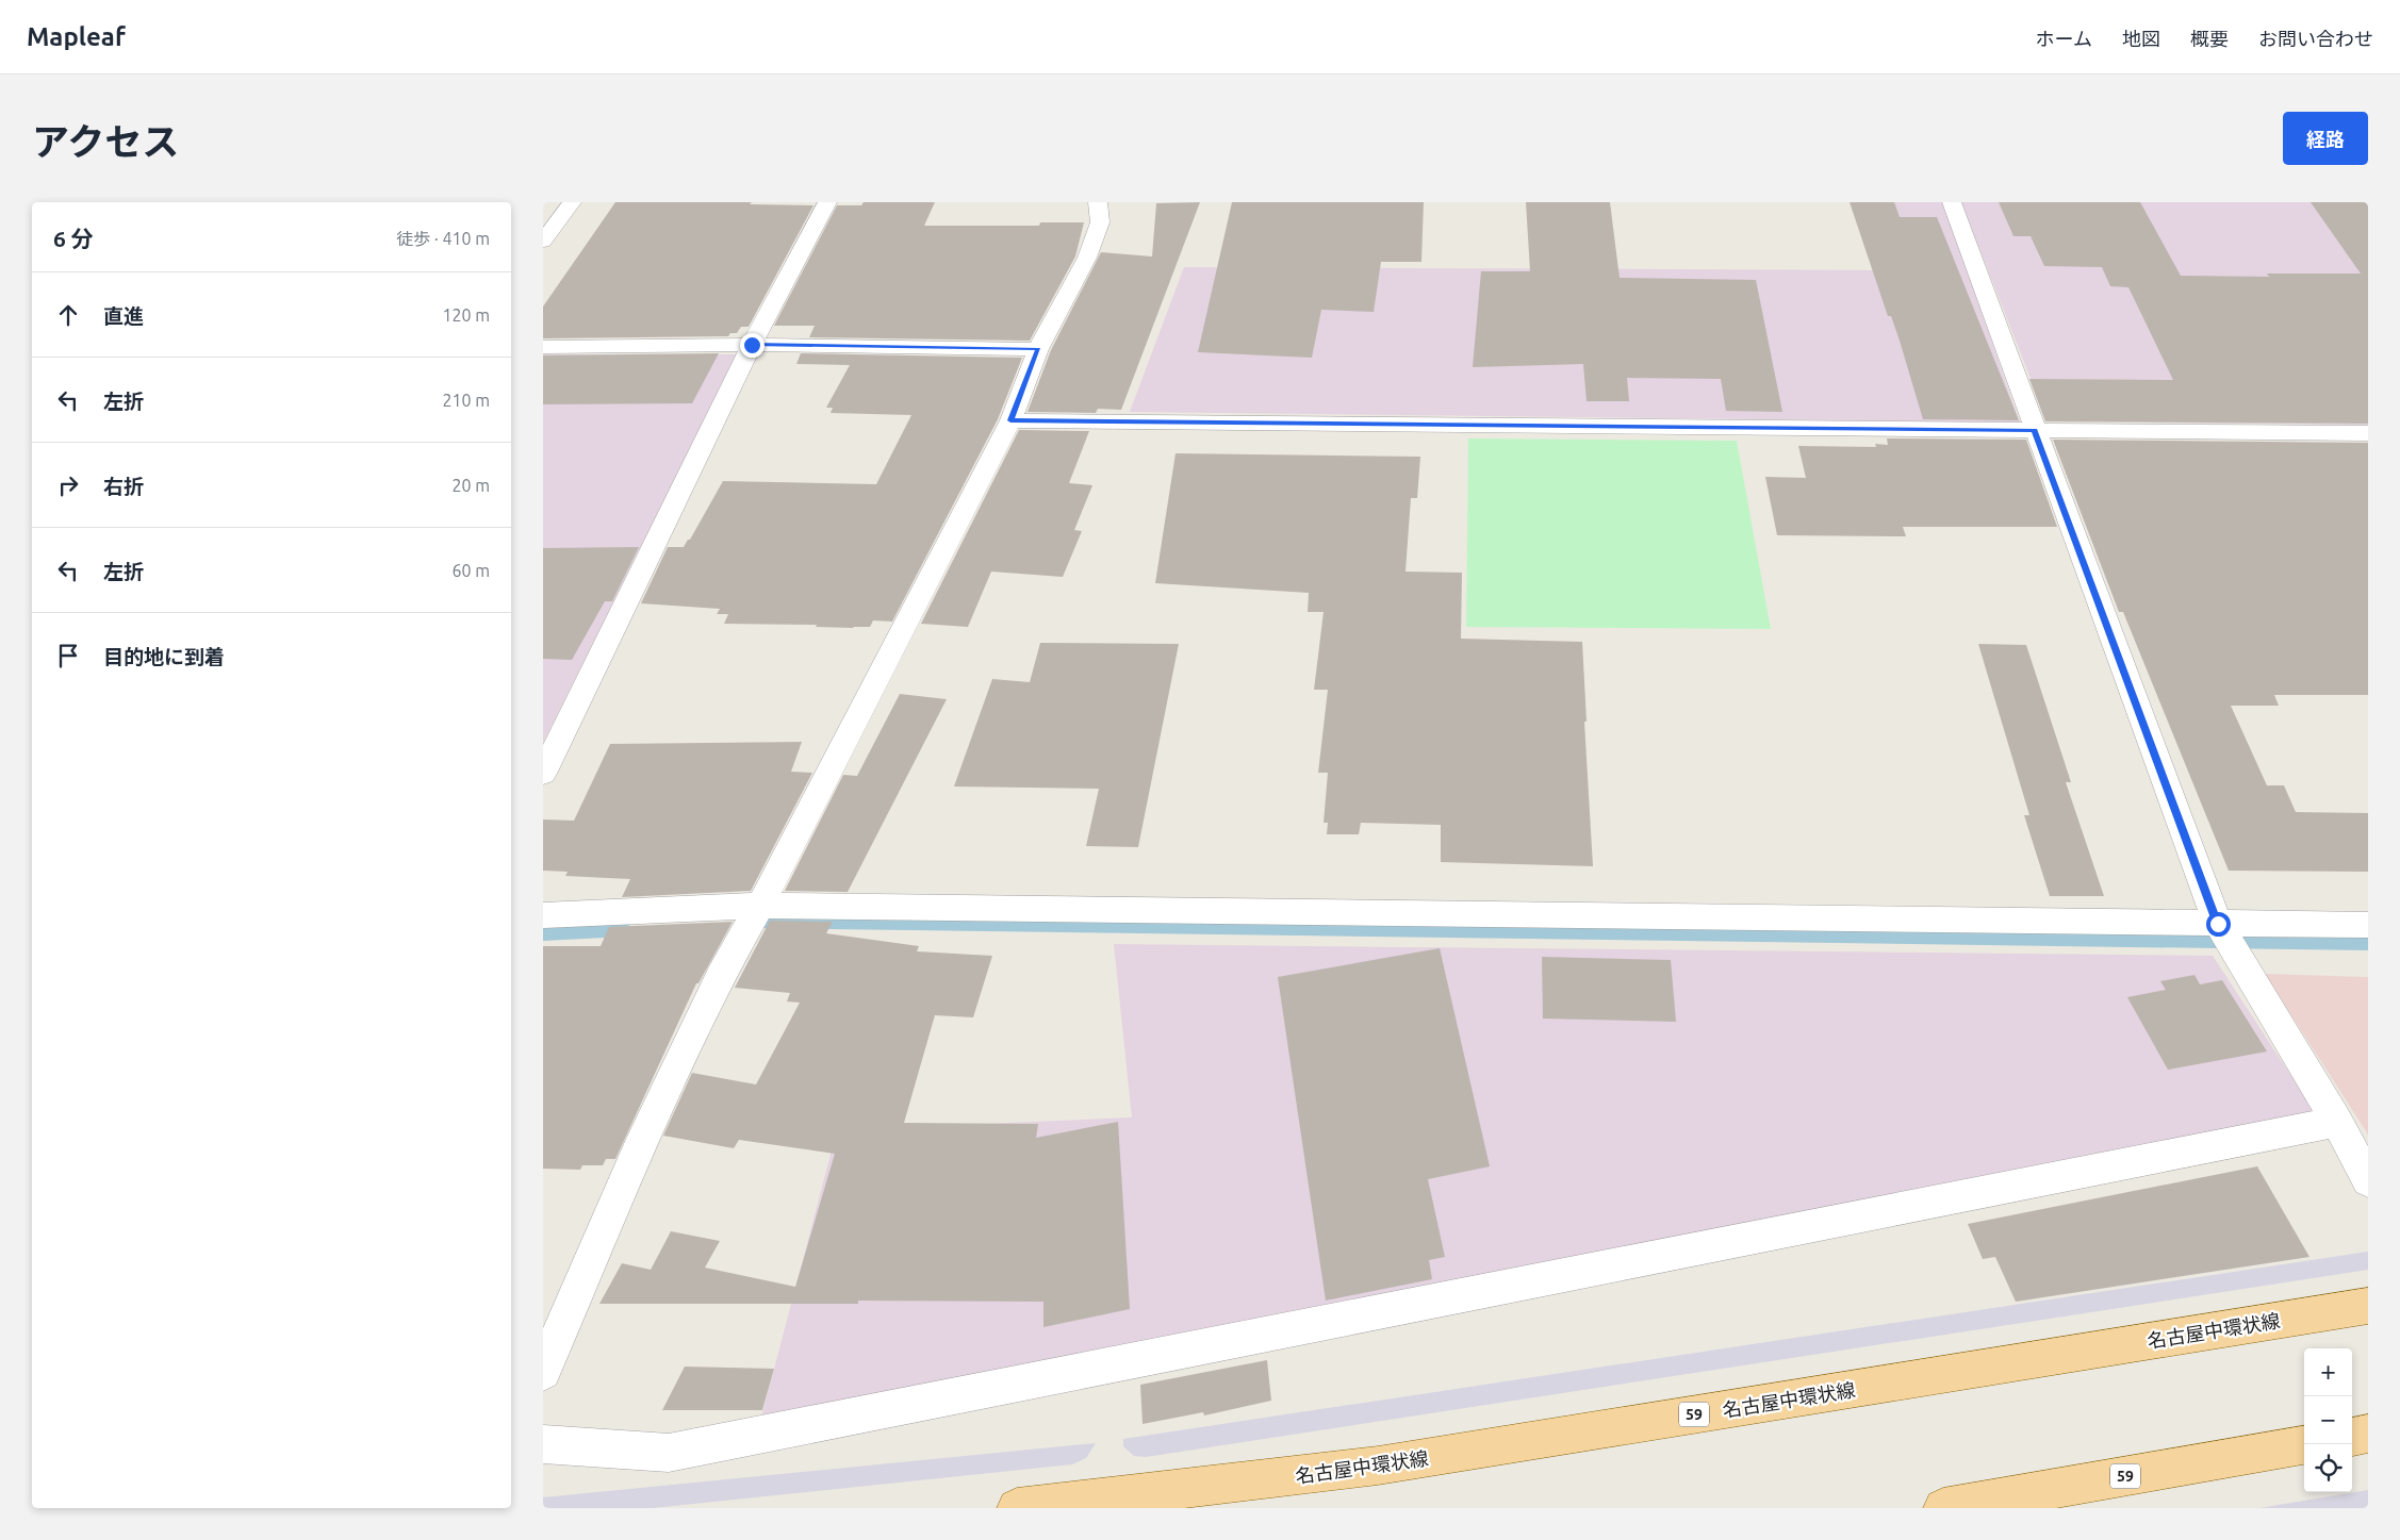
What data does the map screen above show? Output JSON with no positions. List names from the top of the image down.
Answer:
{
  "streets": {
    "main road": ["名古屋中環状線", "59"]
  },
  "page": {
    "header": "Mapleaf",
    "nav": [
      "ホーム",
      "地図",
      "概要",
      "お問い合わせ"
    ],
    "title": "アクセス",
    "buttons": "経路",
    "heading": ["6 分", "徒歩 · 410 m"],
    "list": [
      ["直進", "120 m"],
      ["左折", "210 m"],
      ["右折", "20 m"],
      ["左折", "60 m"],
      "目的地に到着"
    ],
    "map_buttons": ["+", "−"]
  }
}
